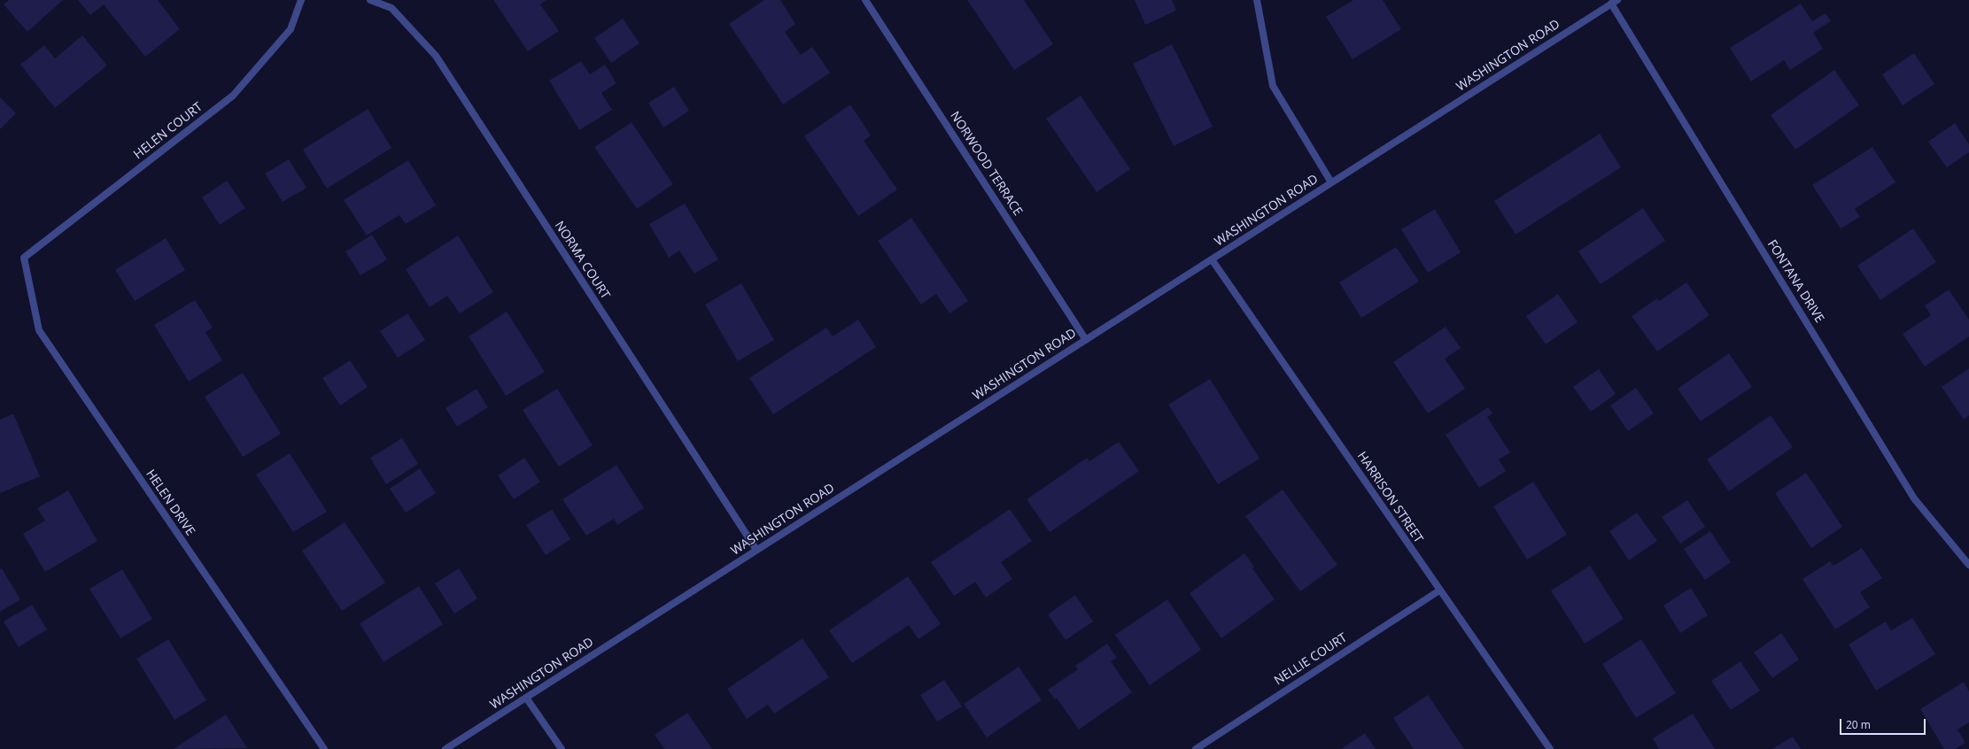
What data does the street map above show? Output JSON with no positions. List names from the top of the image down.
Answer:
{
  "streets": {
    "street": [
      "WASHINGTON ROAD",
      "HELEN COURT",
      "NORWOOD TERRACE",
      "NORMA COURT",
      "FONTANA DRIVE",
      "HARRISON STREET",
      "HELEN DRIVE",
      "NELLIE COURT"
    ]
  },
  "crossings": [
    ["WASHINGTON ROAD", "NORWOOD TERRACE"],
    ["WASHINGTON ROAD", "NORMA COURT"],
    ["WASHINGTON ROAD", "FONTANA DRIVE"],
    ["WASHINGTON ROAD", "HARRISON STREET"],
    ["HELEN COURT", "HELEN DRIVE"],
    ["HARRISON STREET", "NELLIE COURT"]
  ],
  "scale_bar": "20 m"
}
